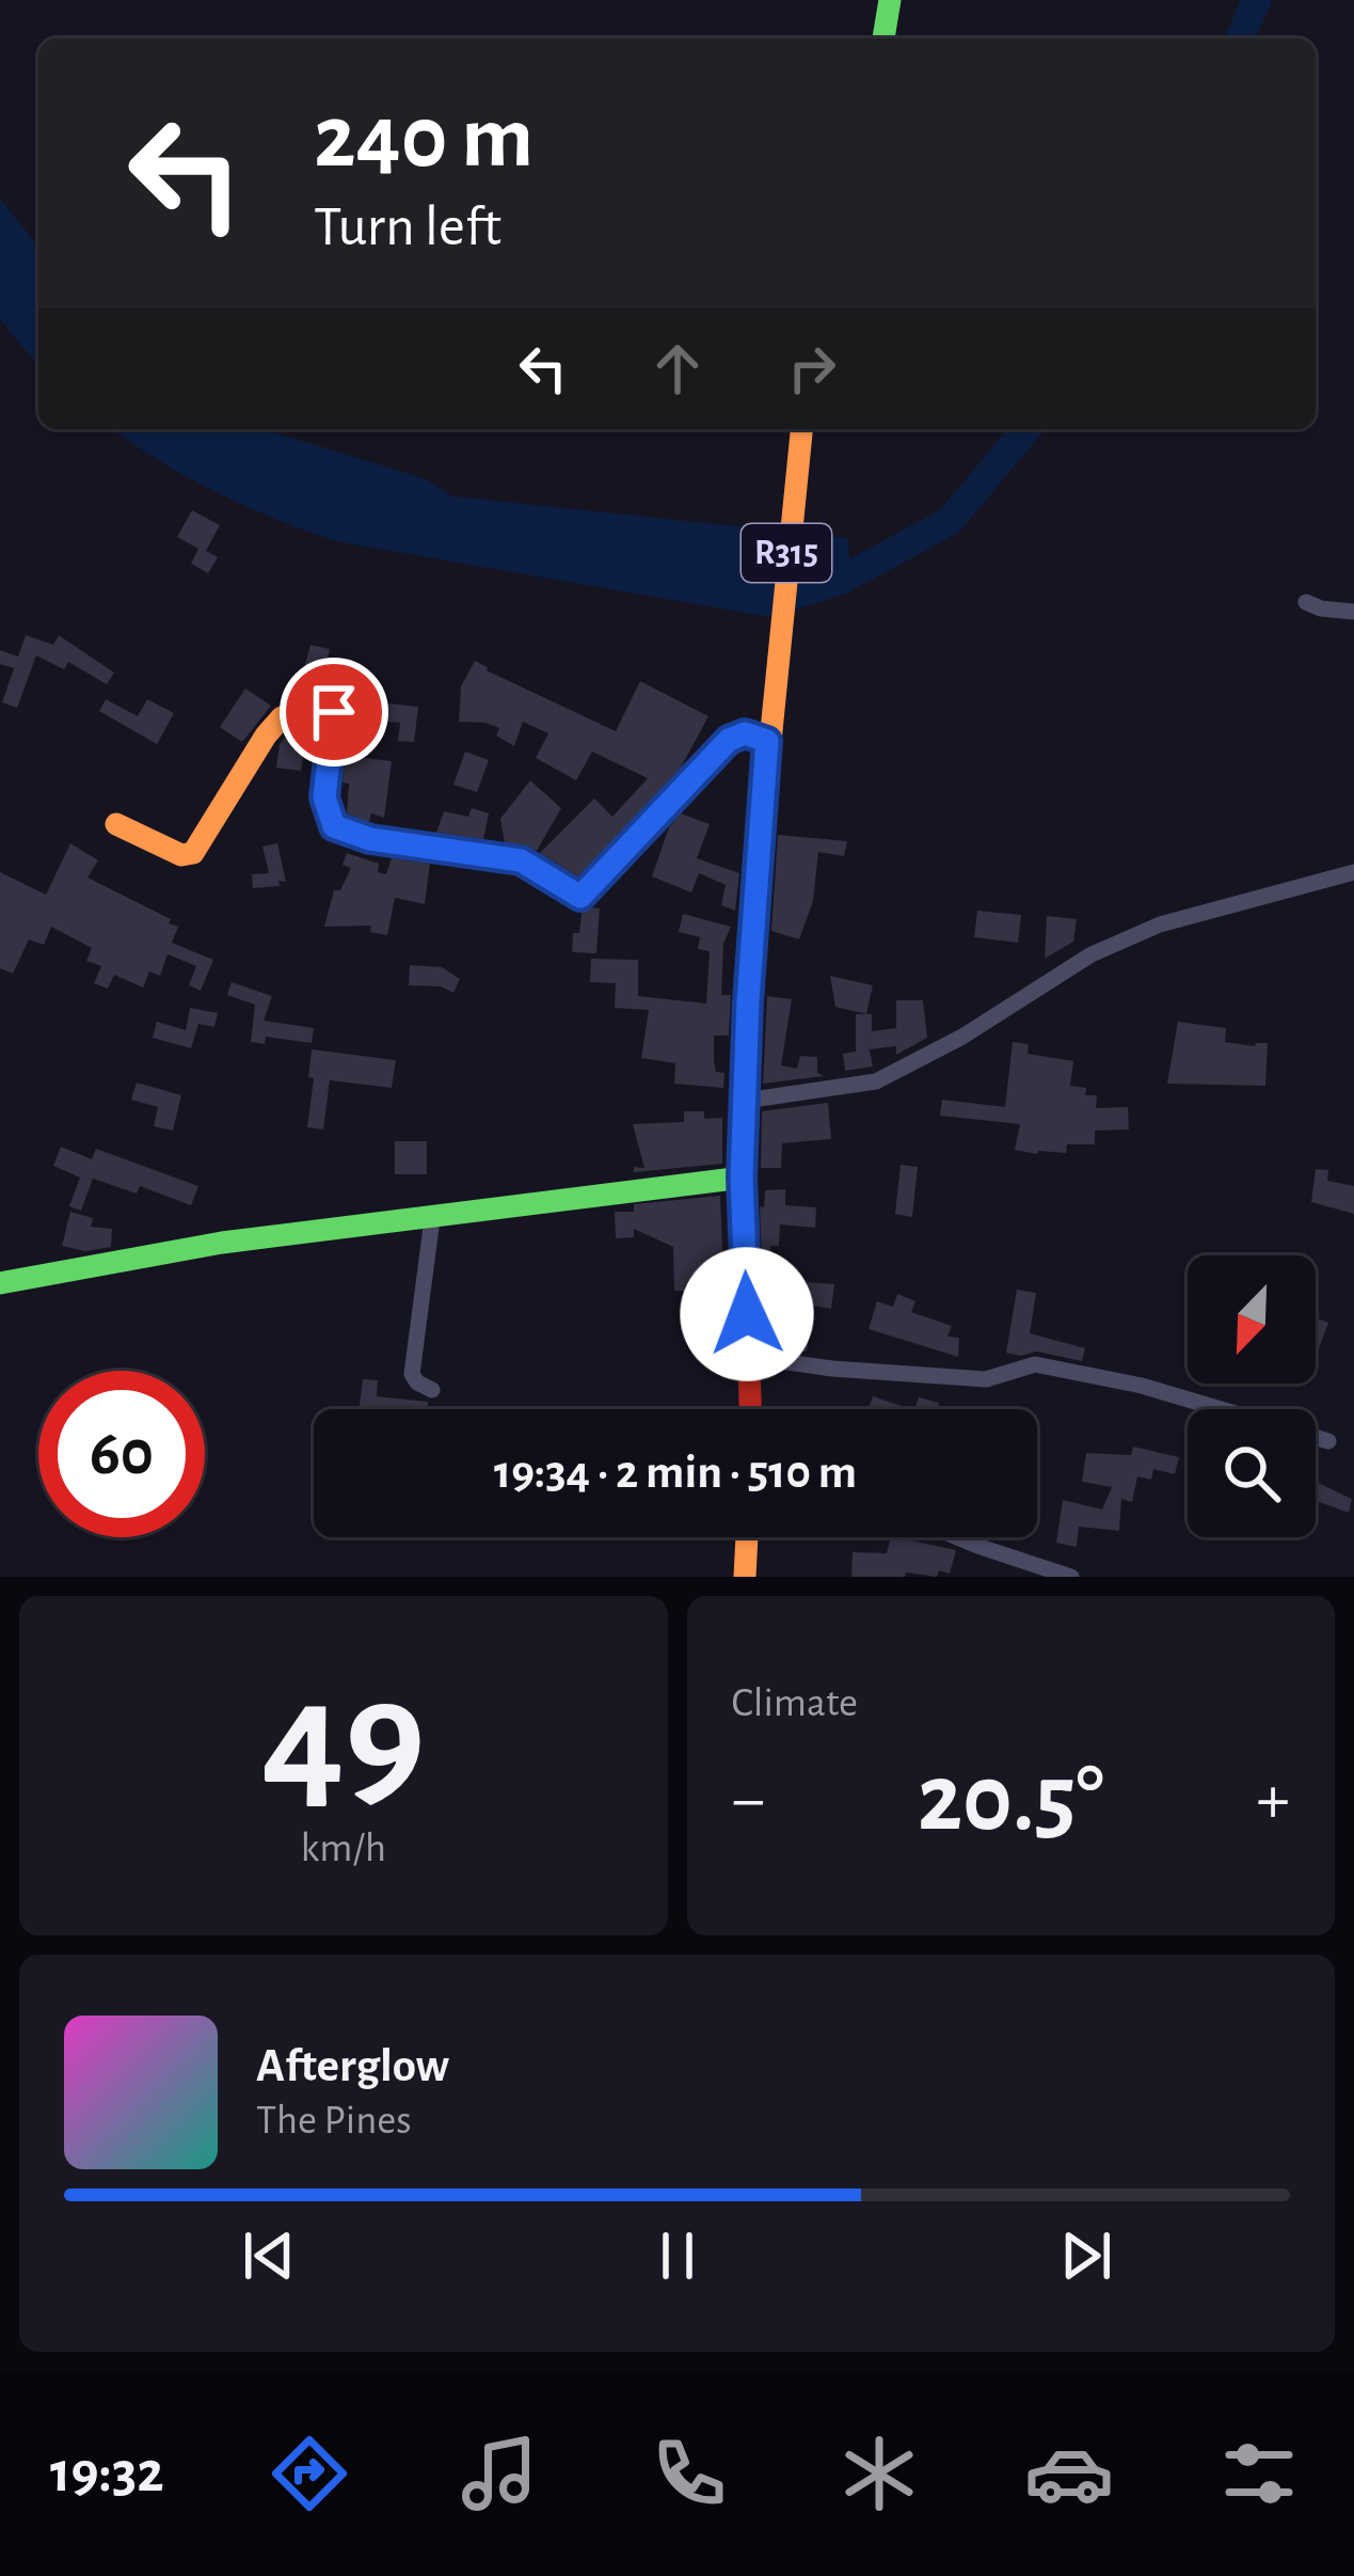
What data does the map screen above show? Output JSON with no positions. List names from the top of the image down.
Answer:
{
  "streets": {
    "street": ["R315"]
  },
  "north": "bottom left",
  "page": {
    "turn": ["240 m", "Turn left"],
    "limit": "60",
    "trip": "19:34 · 2 min · 510 m",
    "tile": [
      ["49", "km/h"],
      "Climate"
    ],
    "heat": ["−", "20.5°", "+"],
    "song": ["Afterglow", "The Pines"],
    "tabs": "19:32"
  }
}
